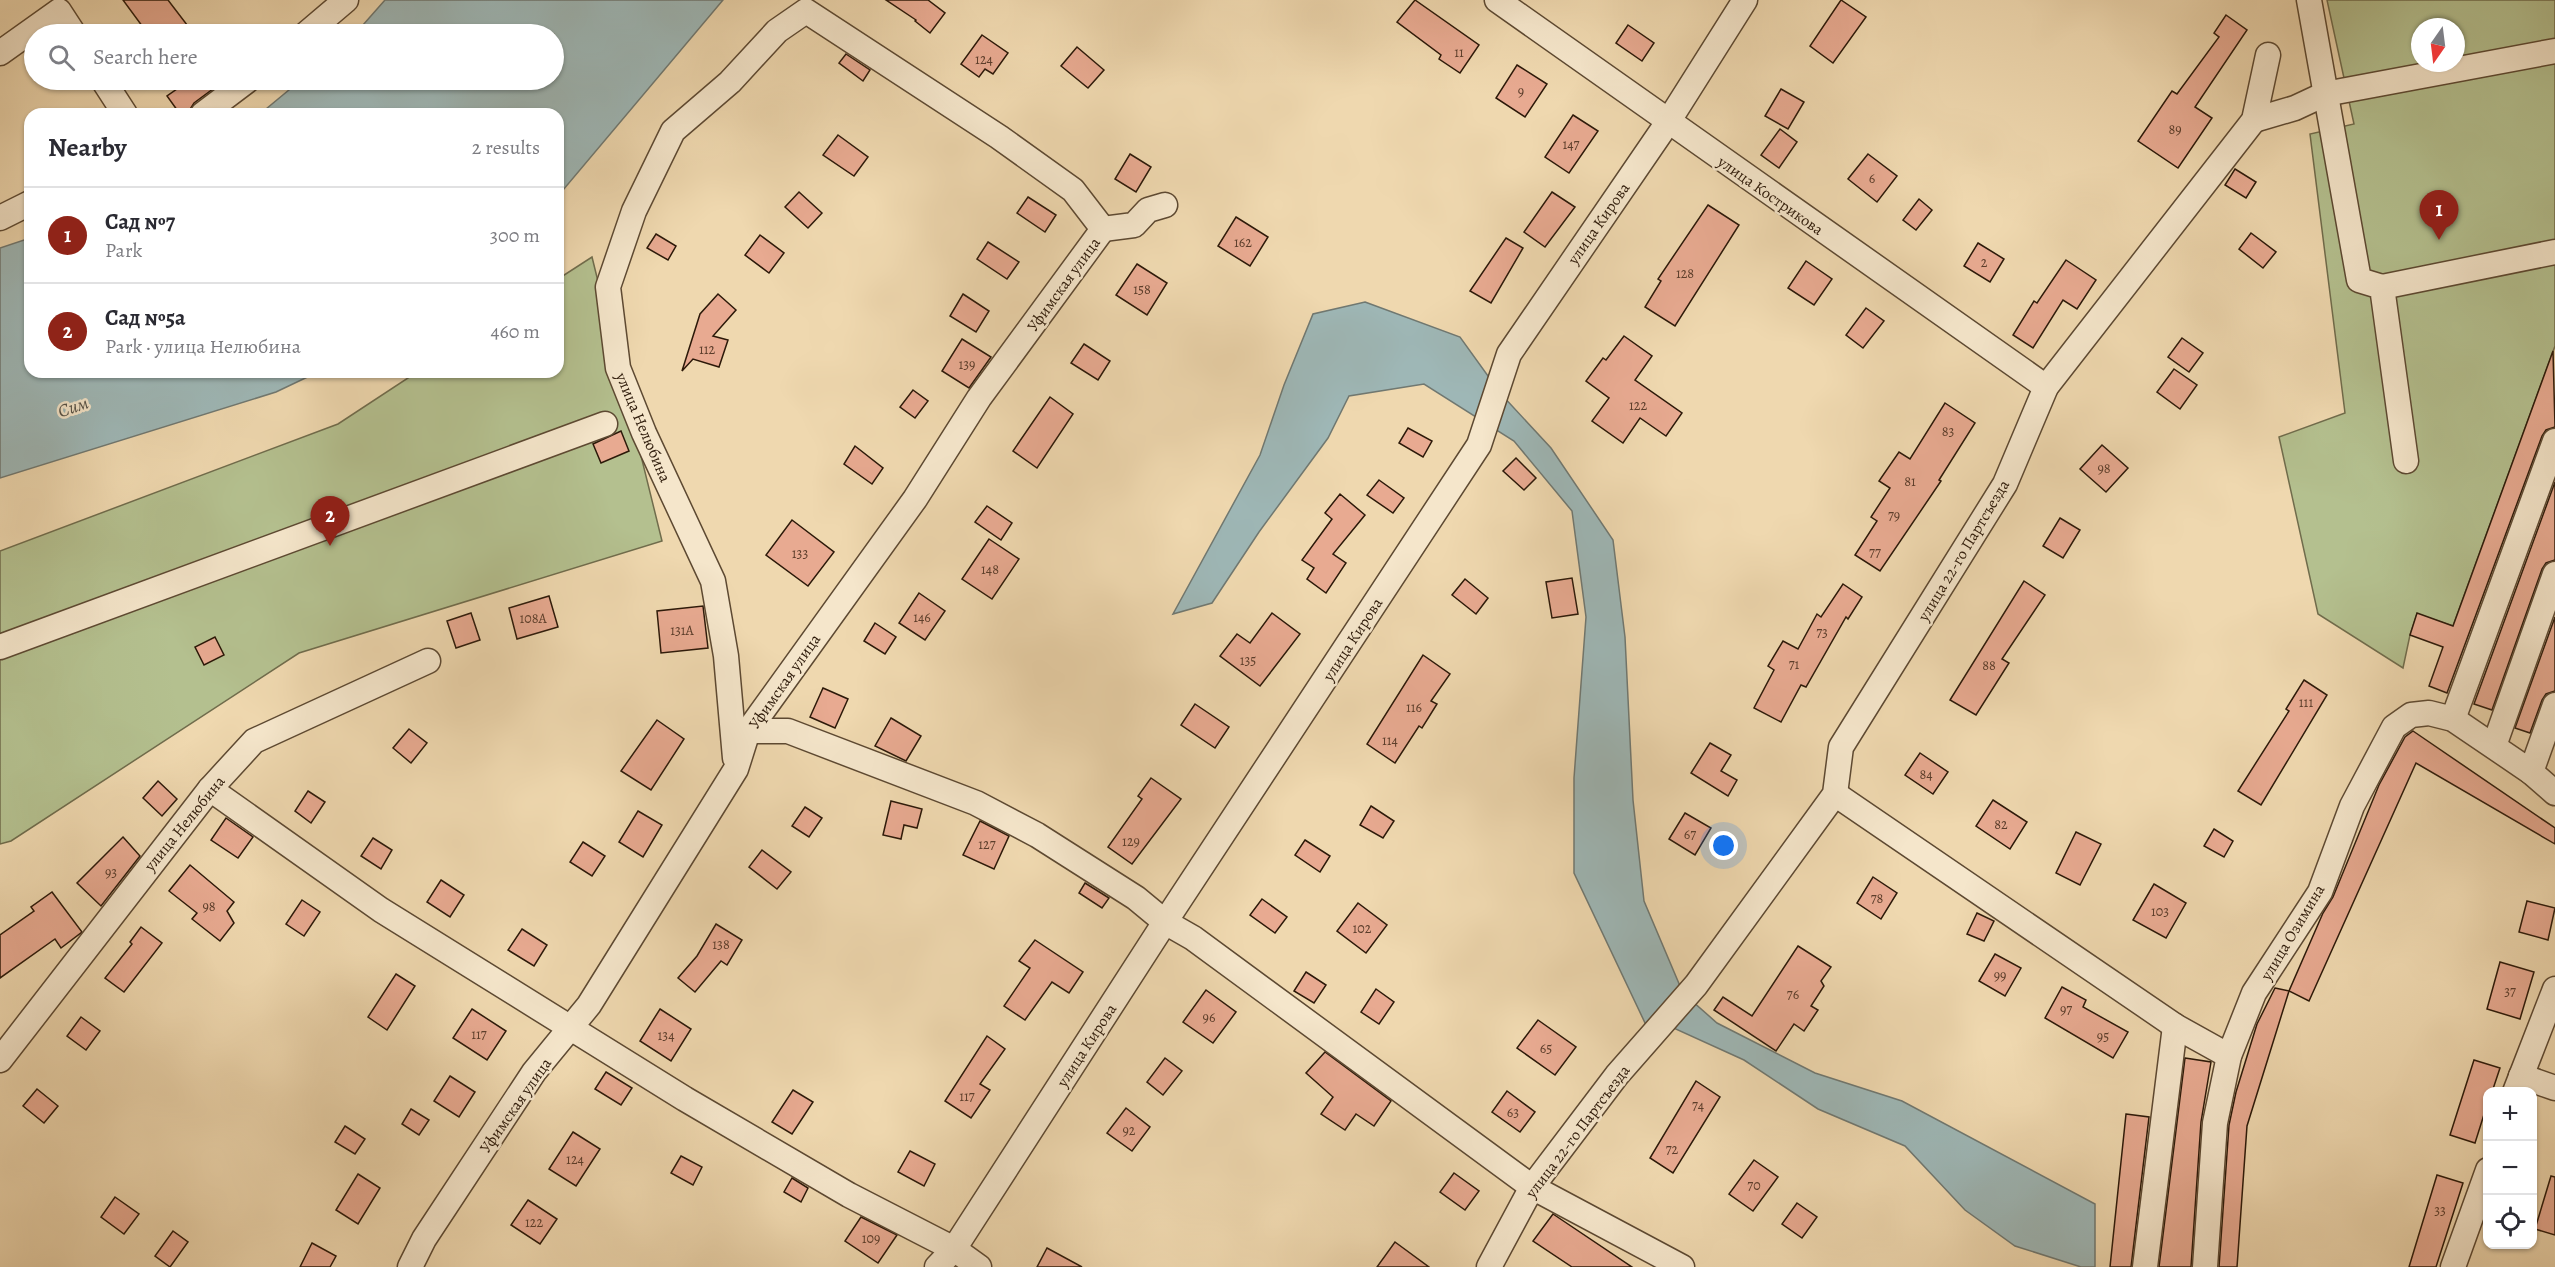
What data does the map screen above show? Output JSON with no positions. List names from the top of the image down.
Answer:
{
  "streets": {
    "street": [
      "улица Кострикова",
      "улица Кирова",
      "Уфимская улица",
      "улица Нелюбина",
      "улица 22-го Партсъезда",
      "улица Озимина"
    ]
  },
  "crossings": [
    ["улица Кострикова", "улица Кирова"],
    ["улица Кострикова", "улица 22-го Партсъезда"],
    ["Уфимская улица", "улица Нелюбина"]
  ],
  "water": ["Сим"],
  "house_numbers": [
    "11",
    "124",
    "9",
    "89",
    "147",
    "6",
    "162",
    "2",
    "128",
    "158",
    "112",
    "139",
    "122",
    "83",
    "98",
    "81",
    "79",
    "77",
    "133",
    "148",
    "146",
    "108А",
    "131А",
    "73",
    "135",
    "71",
    "88",
    "111",
    "116",
    "114",
    "84",
    "82",
    "67",
    "129",
    "127",
    "93",
    "78",
    "98",
    "103",
    "102",
    "138",
    "99",
    "37",
    "76",
    "97",
    "96",
    "117",
    "134",
    "95",
    "65",
    "117",
    "74",
    "63",
    "92",
    "72",
    "124",
    "70",
    "33",
    "122",
    "109"
  ],
  "north": "bottom",
  "page": {
    "search": "Search here",
    "heading": ["Nearby", "2 results"],
    "list": [
      {
        "mark": "1",
        "name": "Сад №7",
        "note": "Park",
        "value": "300 m"
      },
      {
        "mark": "2",
        "name": "Сад №5а",
        "note": "Park · улица Нелюбина",
        "value": "460 m"
      }
    ],
    "pins": ["1", "2"],
    "map_buttons": ["+", "−"]
  }
}
